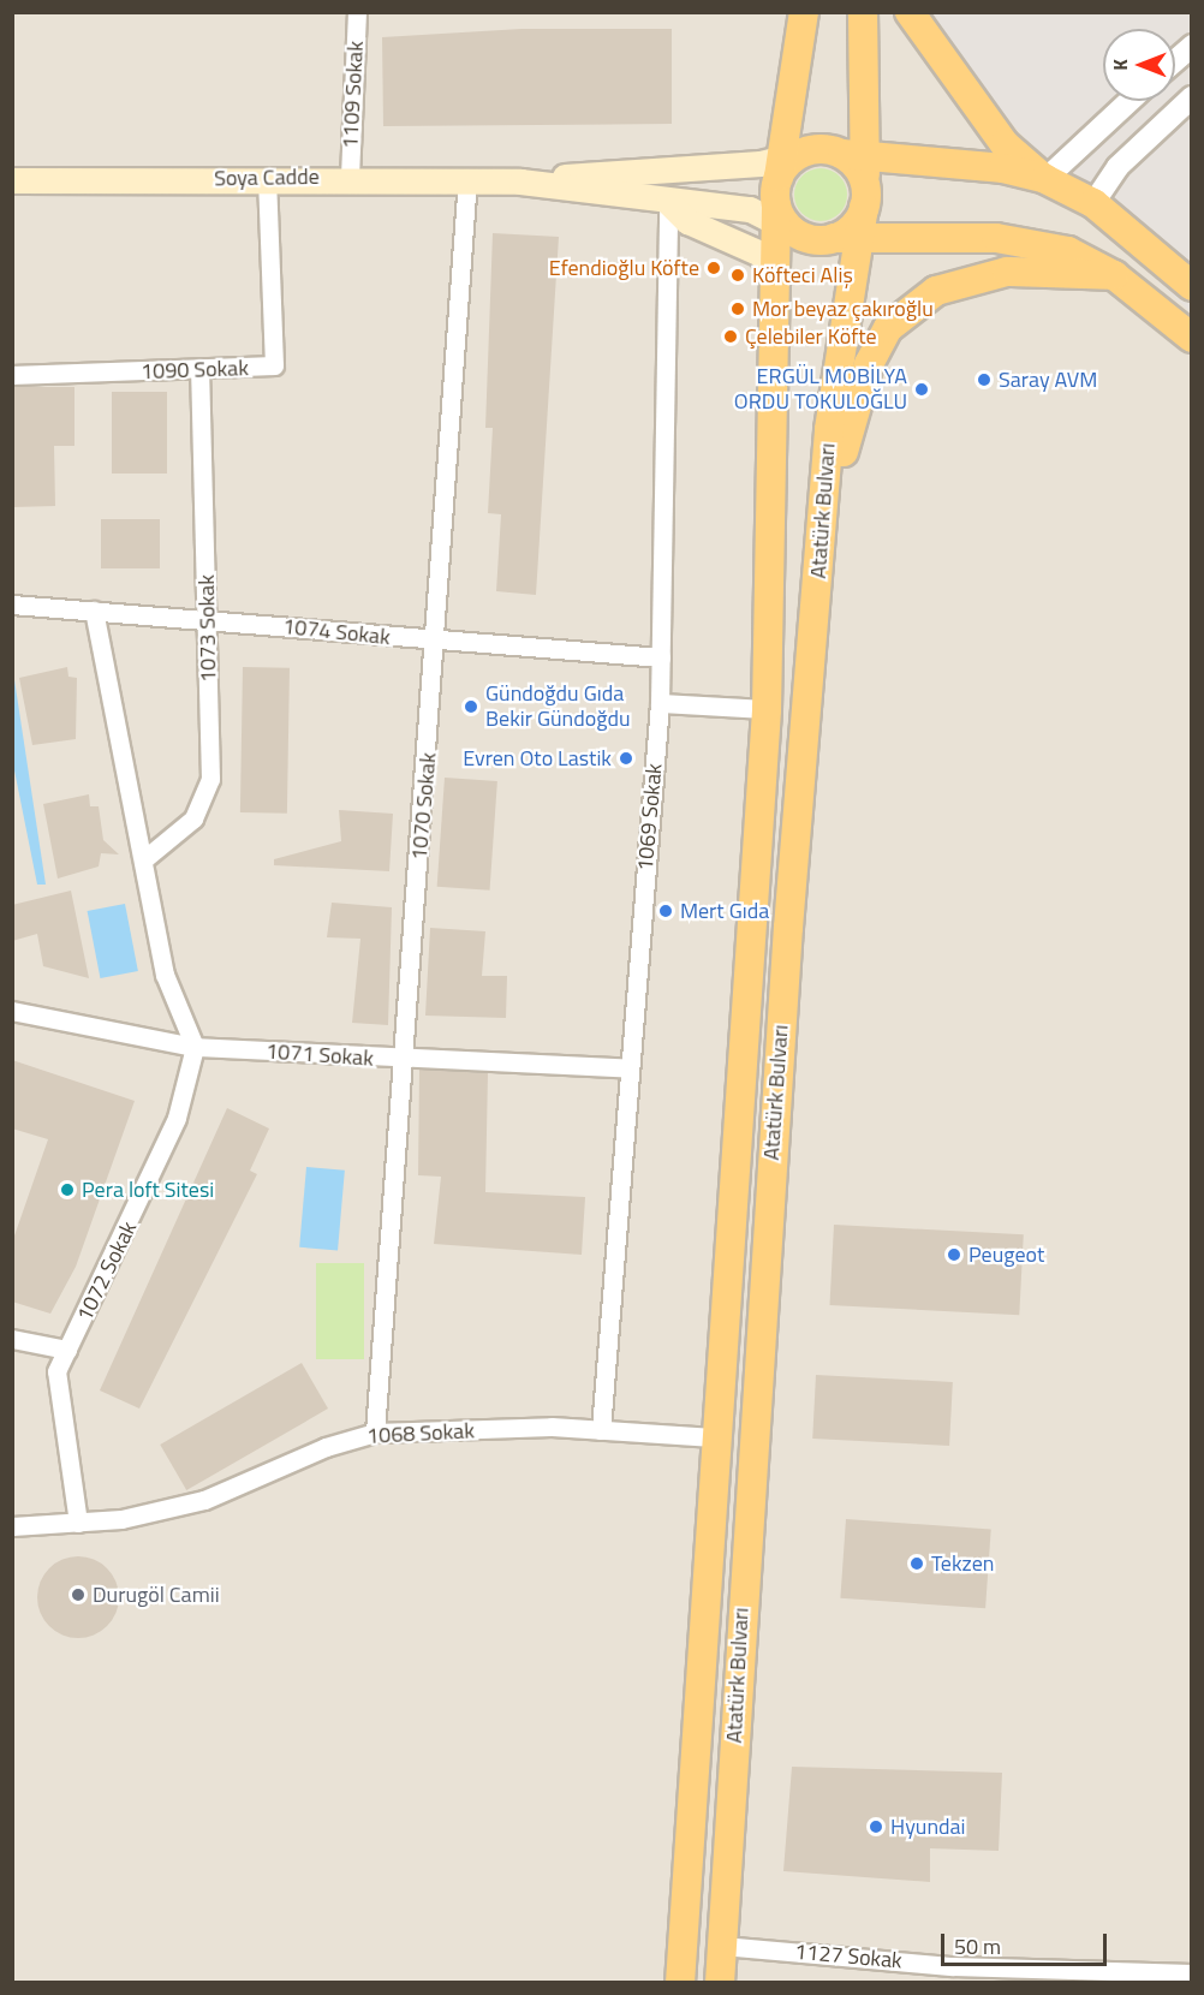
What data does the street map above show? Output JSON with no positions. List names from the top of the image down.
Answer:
{
  "streets": {
    "highway": ["Atatürk Bulvarı"],
    "main road": ["Soya Cadde"],
    "street": [
      "1109 Sokak",
      "1090 Sokak",
      "1073 Sokak",
      "1074 Sokak",
      "1070 Sokak",
      "1069 Sokak",
      "1071 Sokak",
      "1072 Sokak",
      "1068 Sokak",
      "1127 Sokak"
    ]
  },
  "crossings": [
    ["1109 Sokak", "Soya Cadde"],
    ["Soya Cadde", "1090 Sokak"],
    ["Soya Cadde", "Atatürk Bulvarı"],
    ["Soya Cadde", "1070 Sokak"],
    ["Soya Cadde", "1069 Sokak"],
    ["1090 Sokak", "1073 Sokak"],
    ["Atatürk Bulvarı", "1068 Sokak"],
    ["Atatürk Bulvarı", "1127 Sokak"],
    ["1073 Sokak", "1074 Sokak"],
    ["1074 Sokak", "1070 Sokak"],
    ["1074 Sokak", "1069 Sokak"],
    ["1070 Sokak", "1071 Sokak"],
    ["1070 Sokak", "1068 Sokak"],
    ["1069 Sokak", "1071 Sokak"],
    ["1069 Sokak", "1068 Sokak"],
    ["1071 Sokak", "1072 Sokak"],
    ["1072 Sokak", "1068 Sokak"]
  ],
  "places": [
    "Efendioğlu Köfte",
    "Köfteci Aliş",
    "Mor beyaz çakıroğlu",
    "Çelebiler Köfte",
    "Saray AVM",
    "ERGÜL MOBİLYA ORDU TOKULOĞLU",
    "Gündoğdu Gıda Bekir Gündoğdu",
    "Evren Oto Lastik",
    "Mert Gıda",
    "Pera loft Sitesi",
    "Peugeot",
    "Tekzen",
    "Durugöl Camii",
    "Hyundai"
  ],
  "scale_bar": "50 m",
  "north": "left"
}
